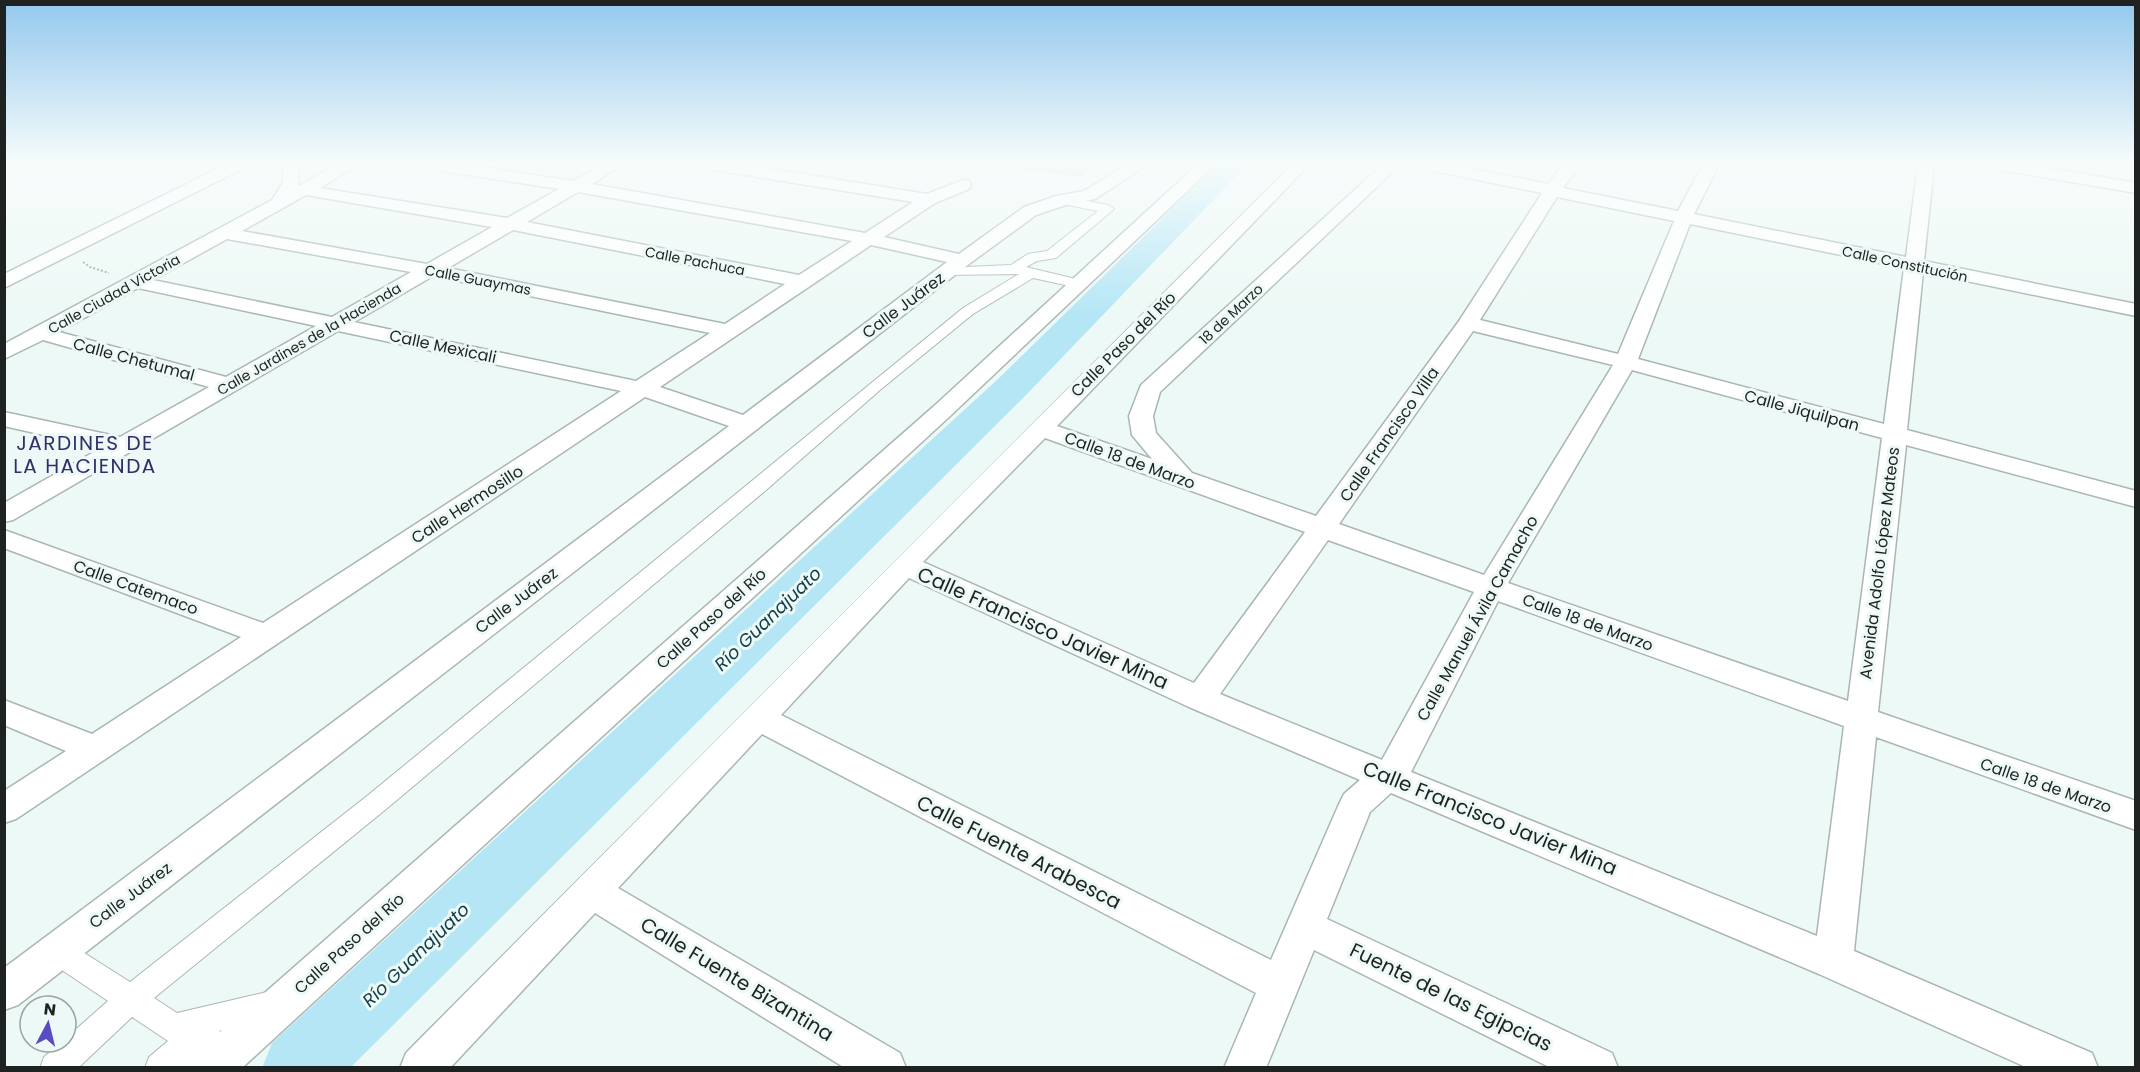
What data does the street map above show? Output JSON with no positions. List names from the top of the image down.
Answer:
{
  "streets": {
    "street": [
      "Calle Pachuca",
      "Calle Constitución",
      "Calle Guaymas",
      "Calle Ciudad Victoria",
      "Calle Juárez",
      "18 de Marzo",
      "Calle Jardines de la Hacienda",
      "Calle Paso del Río",
      "Calle Mexicali",
      "Calle Chetumal",
      "Calle Jiquilpan",
      "Calle Francisco Villa",
      "Calle 18 de Marzo",
      "Calle Hermosillo",
      "Avenida Adolfo López Mateos",
      "Calle Catemaco",
      "Calle Manuel Ávila Camacho",
      "Calle Francisco Javier Mina",
      "Calle Fuente Arabesca",
      "Calle Fuente Bizantina",
      "Fuente de las Egipcias"
    ]
  },
  "crossings": [
    ["Calle Pachuca", "Calle Jardines de la Hacienda"],
    ["Calle Pachuca", "Calle Hermosillo"],
    ["Calle Constitución", "Avenida Adolfo López Mateos"],
    ["Calle Constitución", "Calle Manuel Ávila Camacho"],
    ["Calle Guaymas", "Calle Ciudad Victoria"],
    ["Calle Guaymas", "Calle Jardines de la Hacienda"],
    ["Calle Guaymas", "Calle Hermosillo"],
    ["Calle Ciudad Victoria", "Calle Mexicali"],
    ["Calle Ciudad Victoria", "Calle Chetumal"],
    ["Calle Juárez", "Calle Mexicali"],
    ["18 de Marzo", "Calle 18 de Marzo"],
    ["Calle Jardines de la Hacienda", "Calle Mexicali"],
    ["Calle Jardines de la Hacienda", "Calle Chetumal"],
    ["Calle Paso del Río", "Calle 18 de Marzo"],
    ["Calle Paso del Río", "Calle Francisco Javier Mina"],
    ["Calle Paso del Río", "Calle Fuente Arabesca"],
    ["Calle Paso del Río", "Calle Fuente Bizantina"],
    ["Calle Mexicali", "Calle Hermosillo"],
    ["Calle Jiquilpan", "Calle Francisco Villa"],
    ["Calle Jiquilpan", "Avenida Adolfo López Mateos"],
    ["Calle Jiquilpan", "Calle Manuel Ávila Camacho"],
    ["Calle Francisco Villa", "Calle 18 de Marzo"],
    ["Calle Francisco Villa", "Calle Francisco Javier Mina"],
    ["Calle 18 de Marzo", "Avenida Adolfo López Mateos"],
    ["Calle 18 de Marzo", "Calle Manuel Ávila Camacho"],
    ["Calle Hermosillo", "Calle Catemaco"],
    ["Avenida Adolfo López Mateos", "Calle Francisco Javier Mina"],
    ["Calle Manuel Ávila Camacho", "Calle Francisco Javier Mina"],
    ["Calle Manuel Ávila Camacho", "Calle Fuente Arabesca"],
    ["Calle Manuel Ávila Camacho", "Fuente de las Egipcias"]
  ],
  "districts": ["JARDINES DE LA HACIENDA"],
  "water": ["Río Guanajuato"],
  "north": "top"
}
